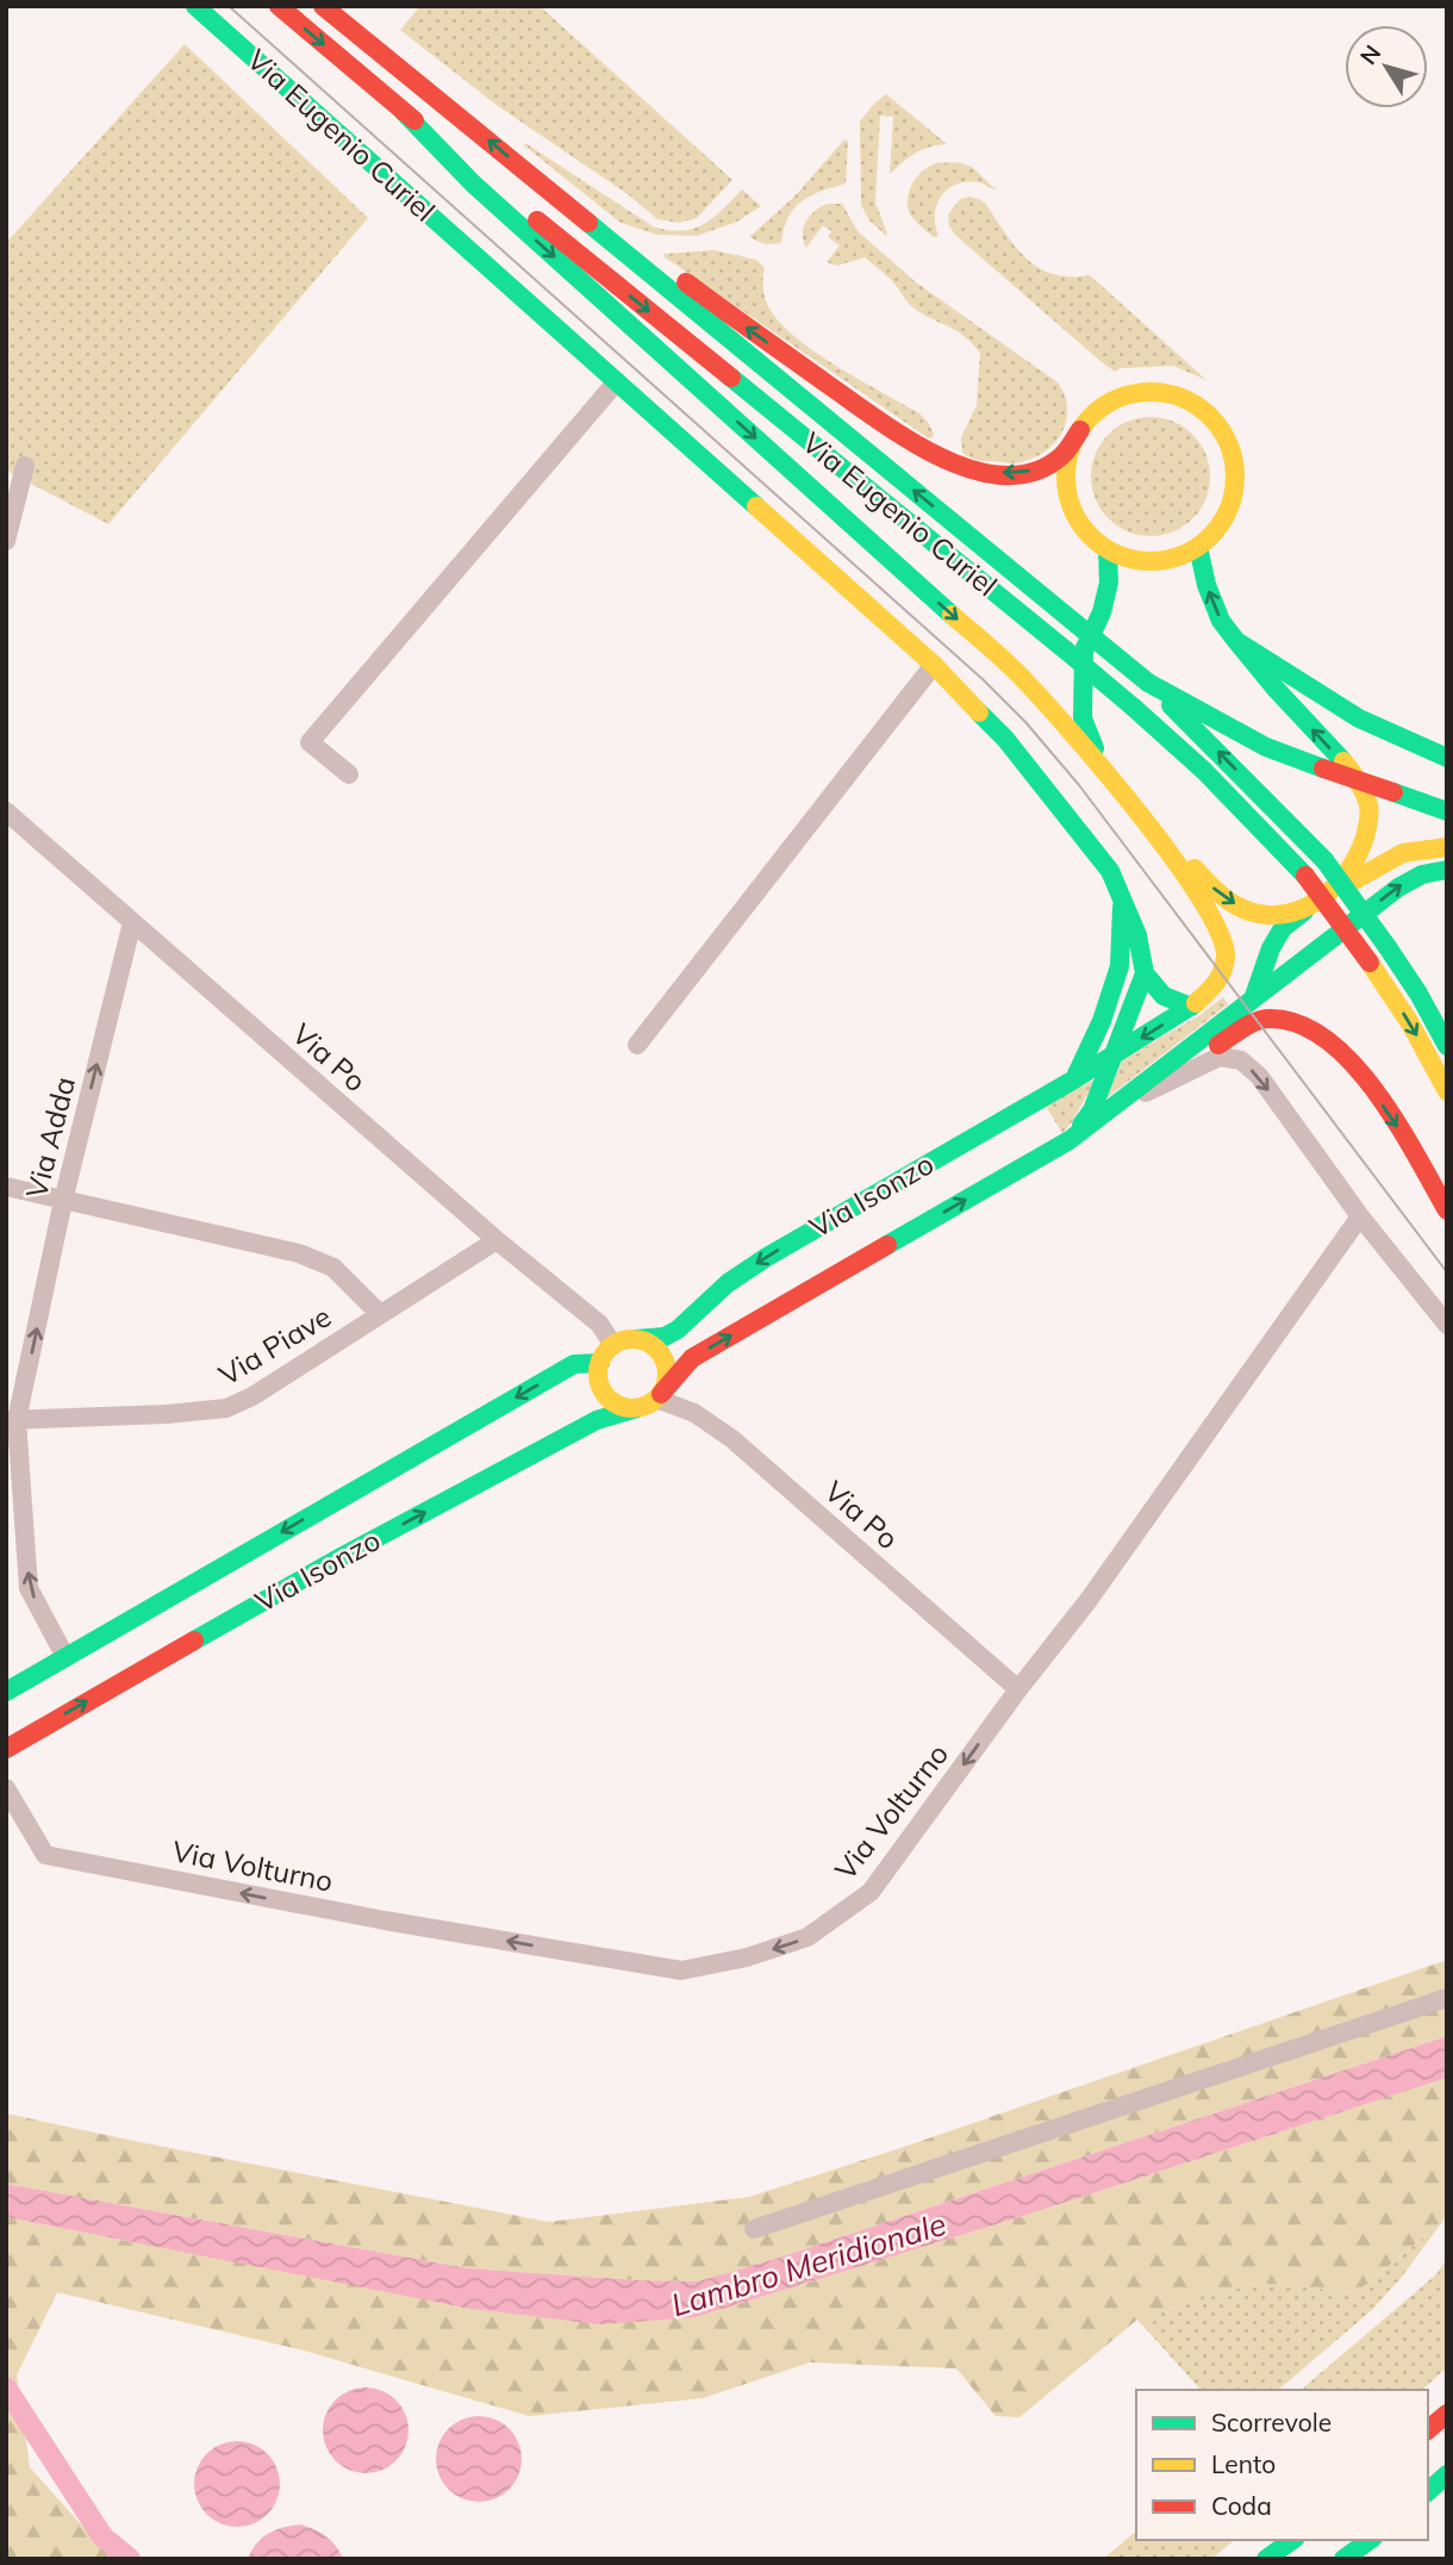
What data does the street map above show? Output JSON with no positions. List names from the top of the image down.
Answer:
{
  "streets": {
    "main road": ["Via Eugenio Curiel", "Via Isonzo"],
    "street": [
      "Via Po",
      "Via Adda",
      "Via Piave",
      "Via Volturno"
    ]
  },
  "crossings": [
    ["Via Po", "Via Adda"],
    ["Via Po", "Via Isonzo"],
    ["Via Po", "Via Piave"],
    ["Via Po", "Via Volturno"],
    ["Via Adda", "Via Isonzo"],
    ["Via Adda", "Via Piave"]
  ],
  "one_way": ["Via Adda", "Via Volturno"],
  "water": ["Lambro Meridionale"],
  "legend": ["Scorrevole", "Lento", "Coda"],
  "north": "top left"
}
